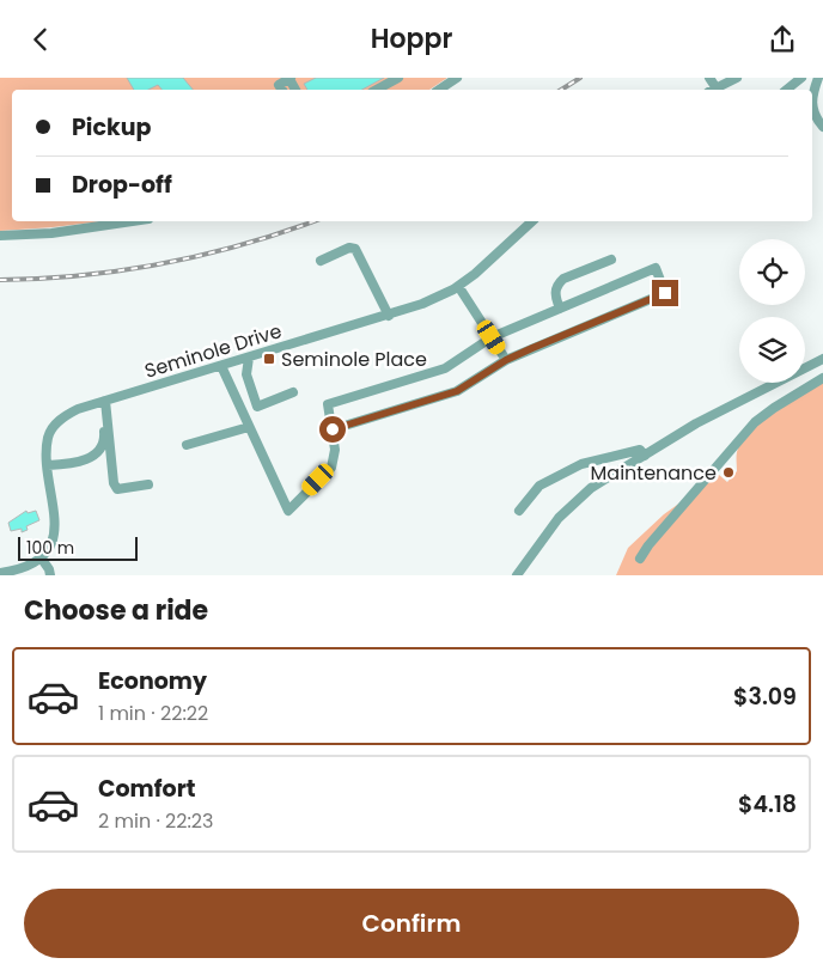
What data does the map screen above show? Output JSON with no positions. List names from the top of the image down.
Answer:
{
  "streets": {
    "street": ["Seminole Drive"]
  },
  "places": {
    "transit": ["Seminole Place"],
    "other": ["Maintenance"]
  },
  "scale_bar": "100 m",
  "page": {
    "header": "Hoppr",
    "banner": ["Pickup", "Drop-off"],
    "scale": "100 m",
    "heading": "Choose a ride",
    "list": [
      {
        "name": "Economy",
        "note": "1 min · 22:22",
        "value": "$3.09"
      },
      {
        "name": "Comfort",
        "note": "2 min · 22:23",
        "value": "$4.18"
      }
    ],
    "buttons": "Confirm"
  }
}
